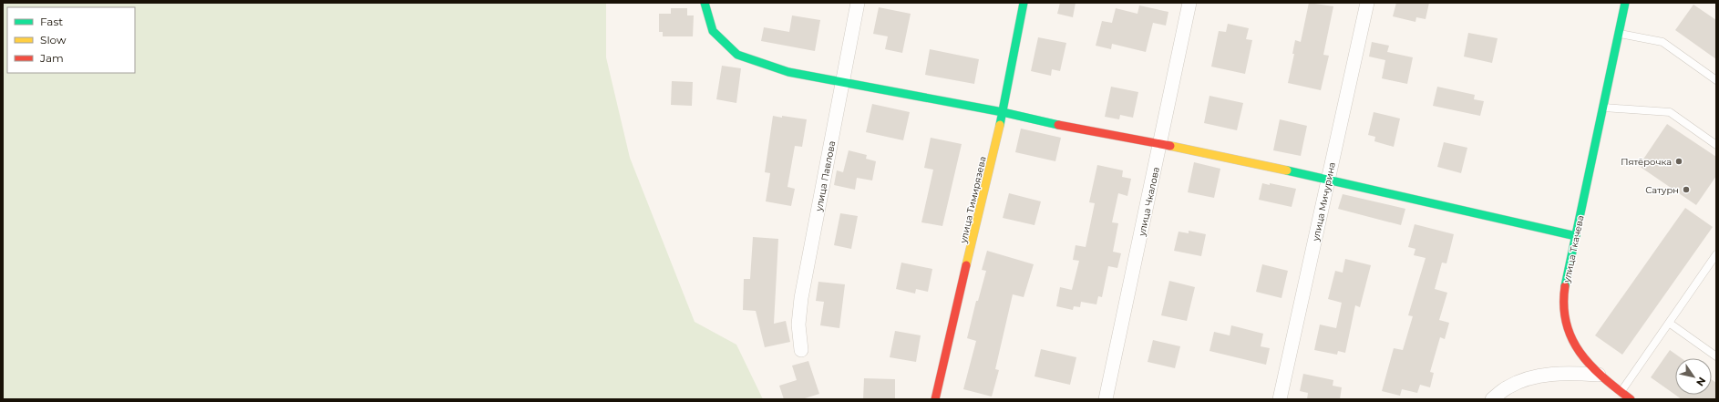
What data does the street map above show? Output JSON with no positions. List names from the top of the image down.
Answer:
{
  "streets": {
    "street": [
      "улица Павлова",
      "улица Тимирязева",
      "улица Чкалова",
      "улица Мичурина",
      "улица Ткачева"
    ]
  },
  "places": ["Пятёрочка", "Сатурн"],
  "legend": ["Fast", "Slow", "Jam"],
  "north": "bottom right"
}
